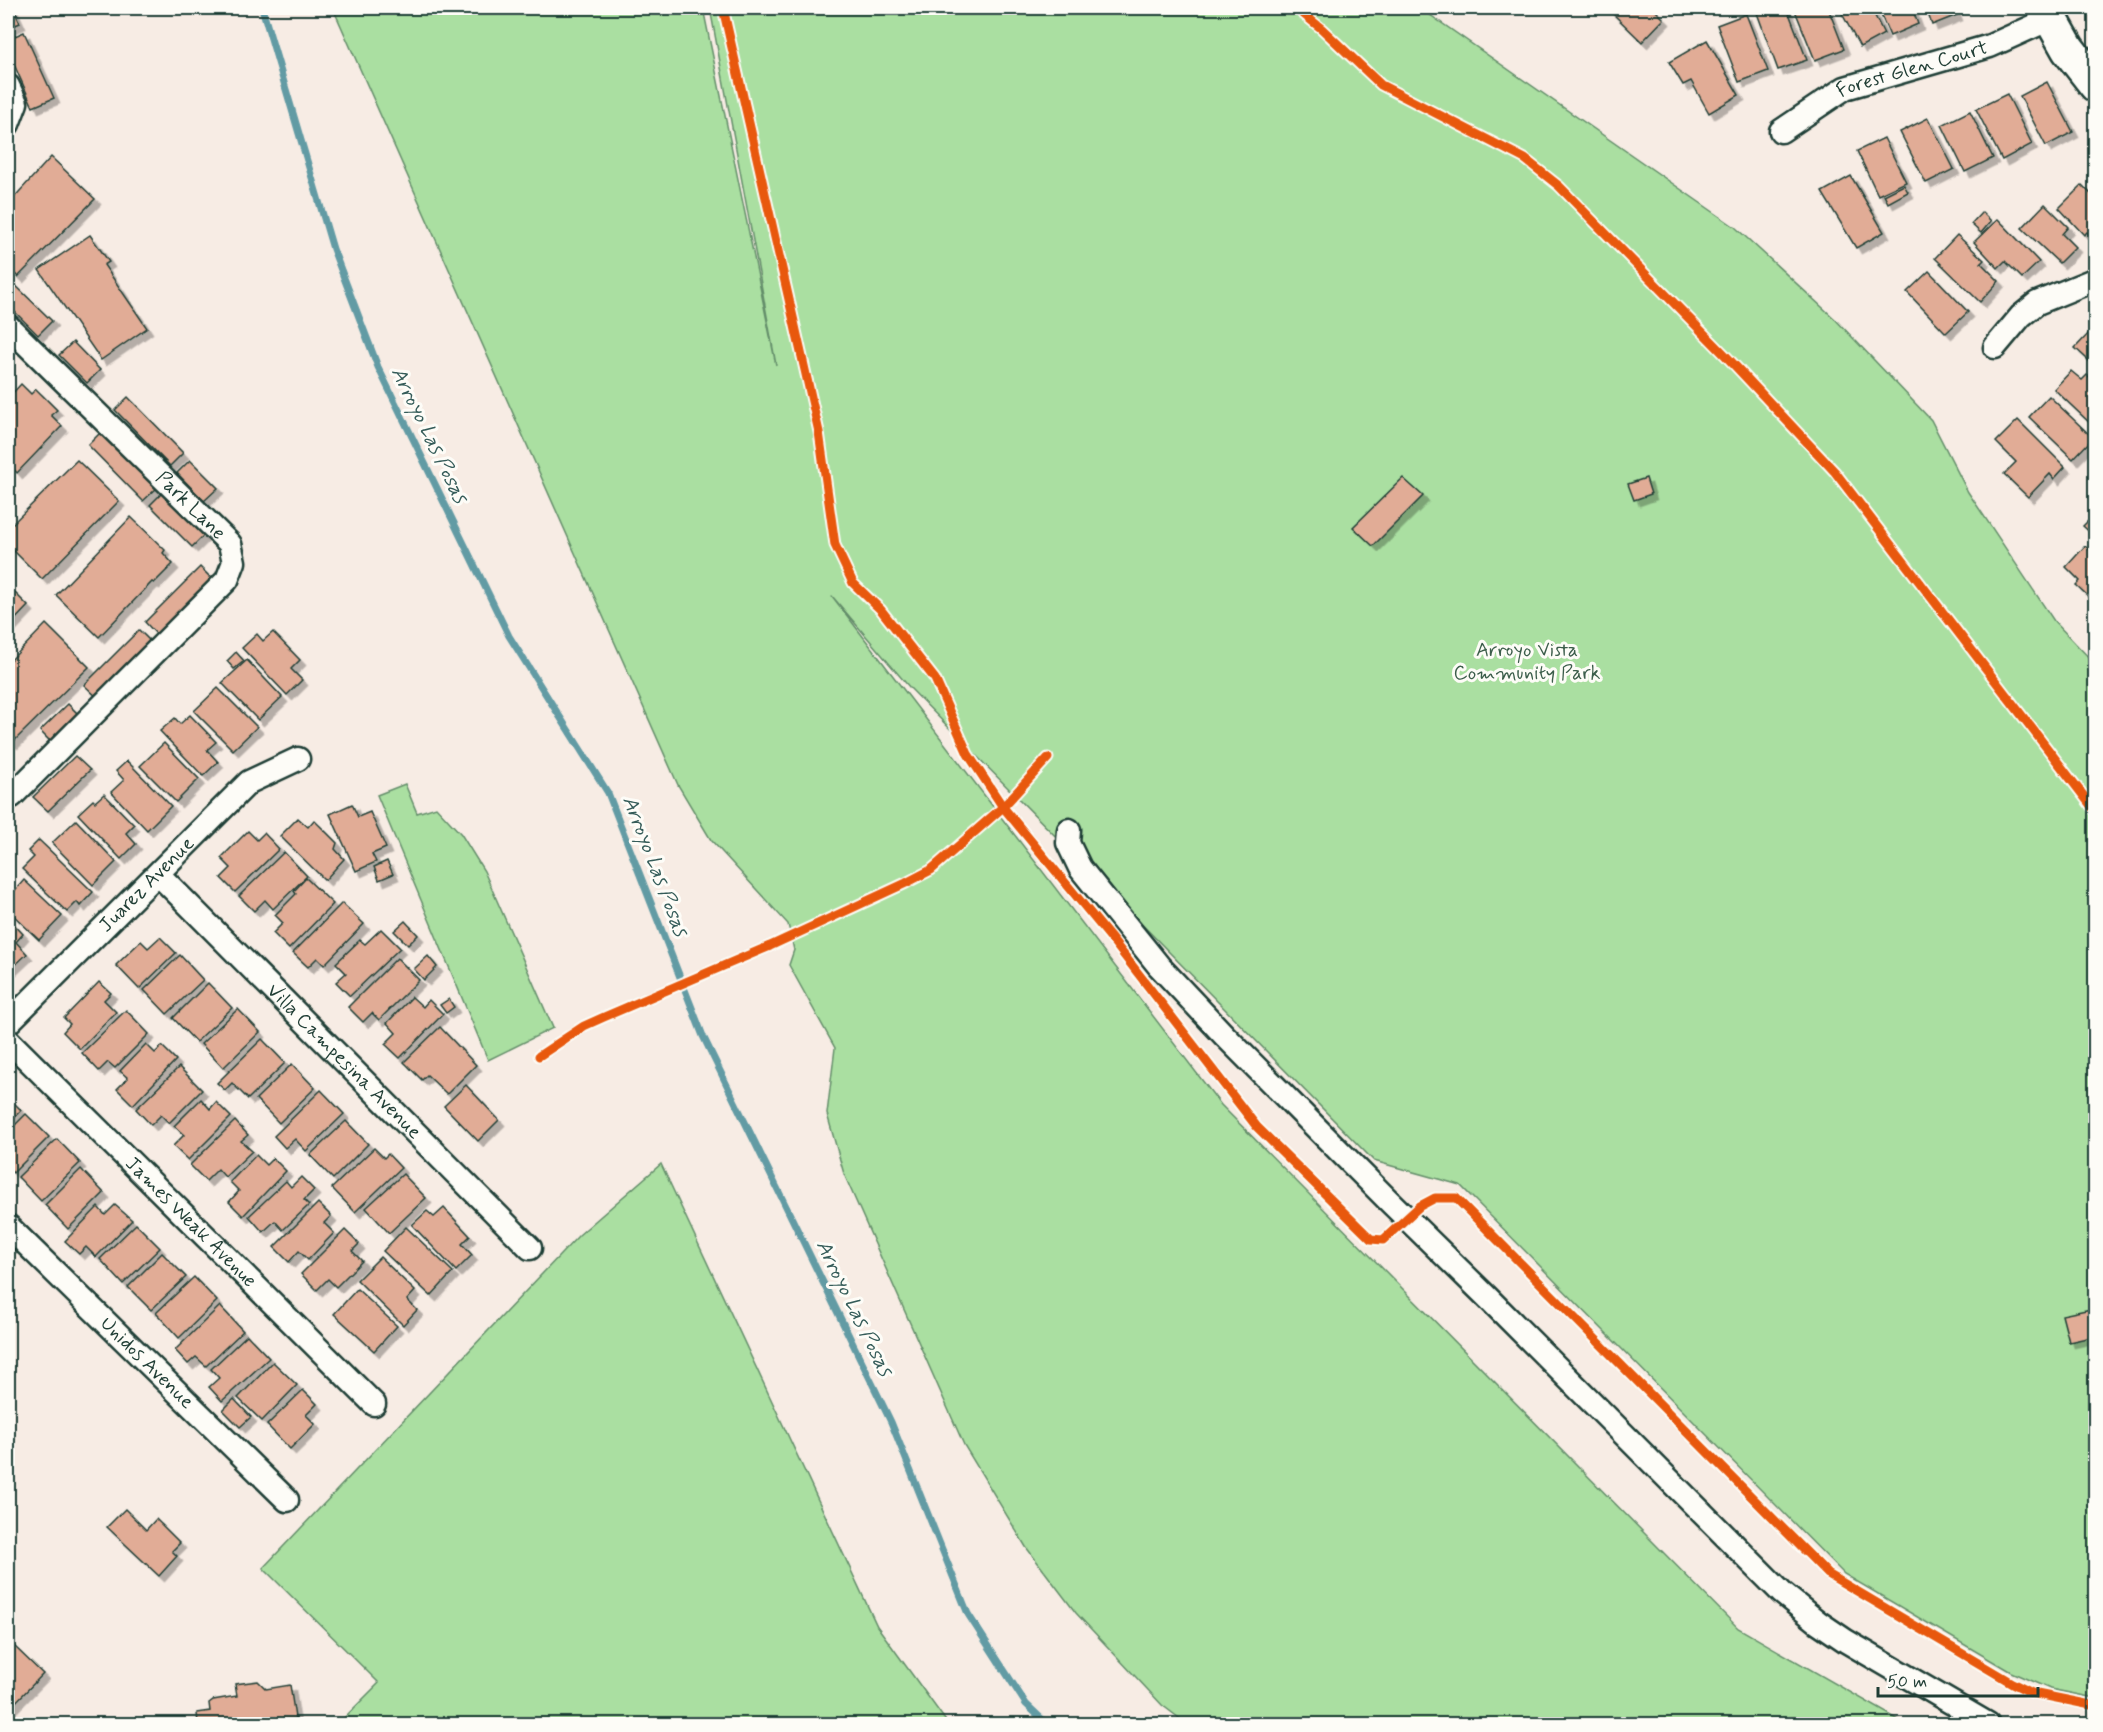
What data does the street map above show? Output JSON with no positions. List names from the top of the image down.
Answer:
{
  "streets": {
    "street": [
      "Forest Glen Court",
      "Park Lane",
      "Juarez Avenue",
      "Villa Campesina Avenue",
      "James Weak Avenue",
      "Unidos Avenue"
    ]
  },
  "crossings": [
    ["Juarez Avenue", "Villa Campesina Avenue"]
  ],
  "water": ["Arroyo Las Posas"],
  "parks": ["Arroyo Vista Community Park"],
  "scale_bar": "50 m"
}
